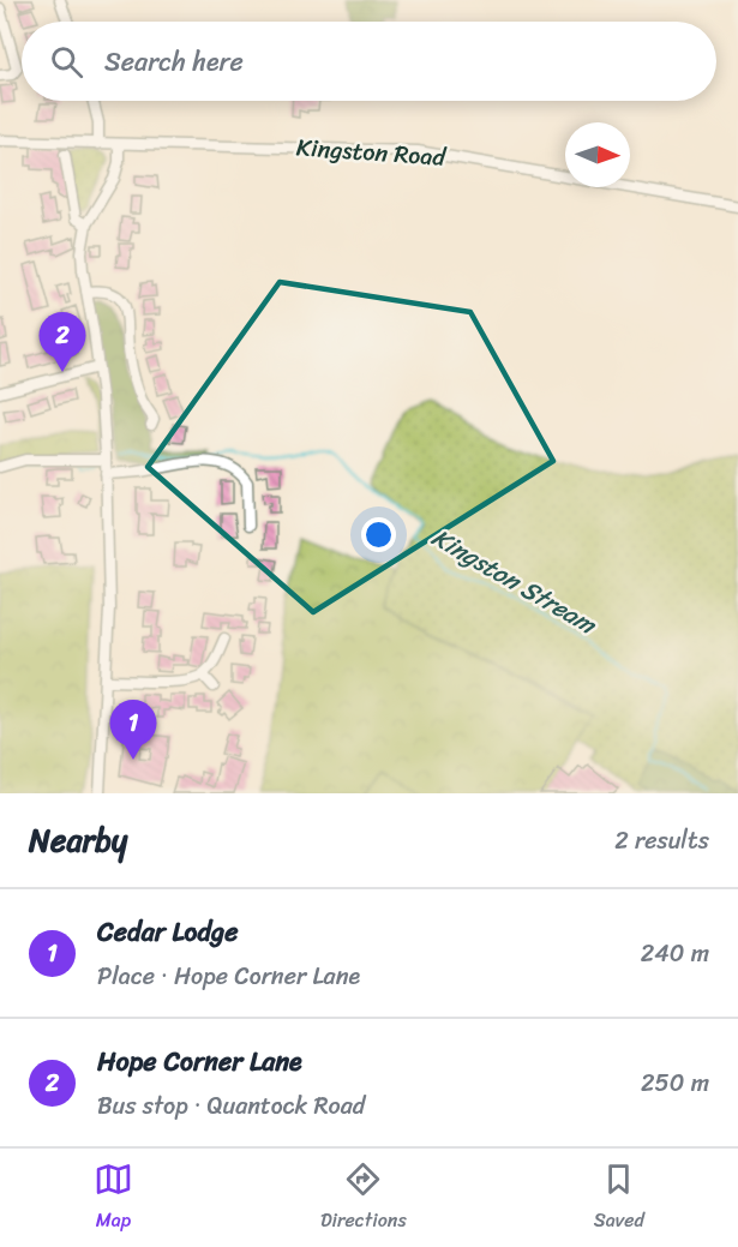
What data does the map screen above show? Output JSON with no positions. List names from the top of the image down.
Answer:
{
  "streets": {
    "street": ["Kingston Road"]
  },
  "water": ["Kingston Stream"],
  "north": "right",
  "page": {
    "search": "Search here",
    "pins": ["2", "1"],
    "heading": ["Nearby", "2 results"],
    "list": [
      {
        "mark": "1",
        "name": "Cedar Lodge",
        "note": "Place · Hope Corner Lane",
        "value": "240 m"
      },
      {
        "mark": "2",
        "name": "Hope Corner Lane",
        "note": "Bus stop · Quantock Road",
        "value": "250 m"
      }
    ],
    "nav": ["Map", "Directions", "Saved"]
  }
}
